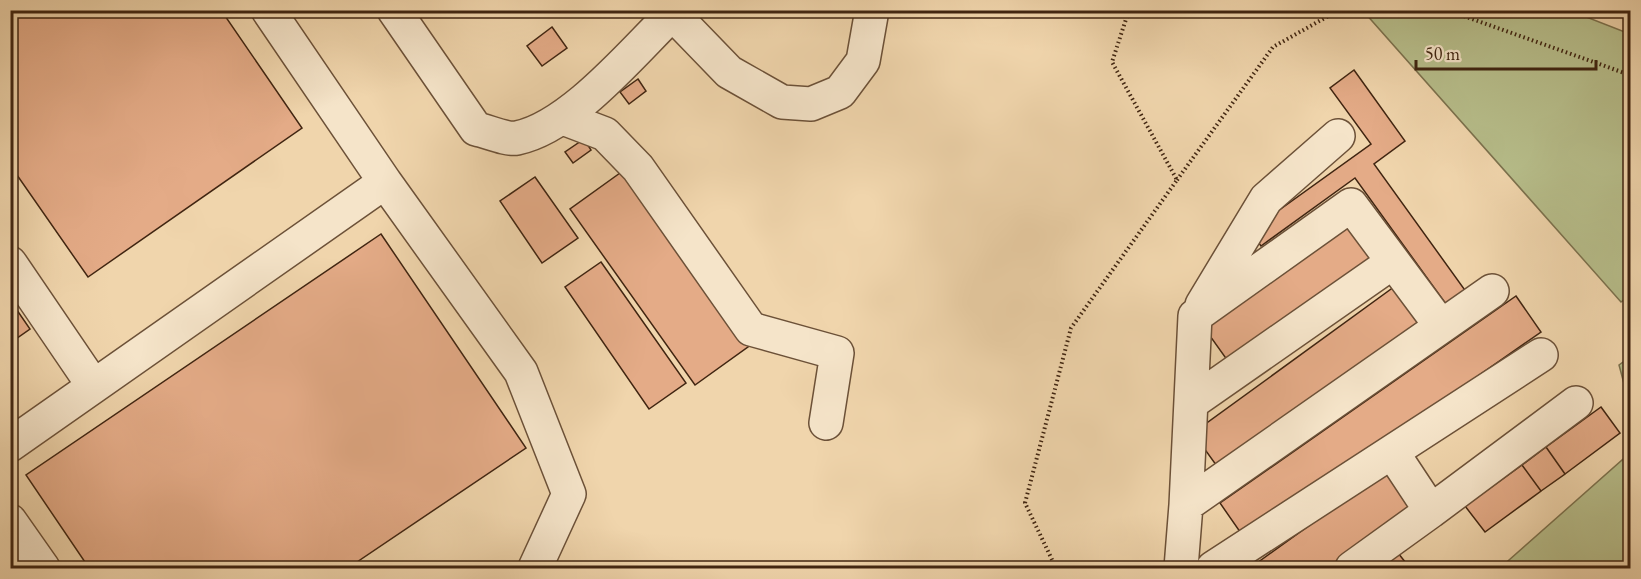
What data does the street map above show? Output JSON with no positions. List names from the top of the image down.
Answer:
{
  "scale_bar": "50 m"
}
